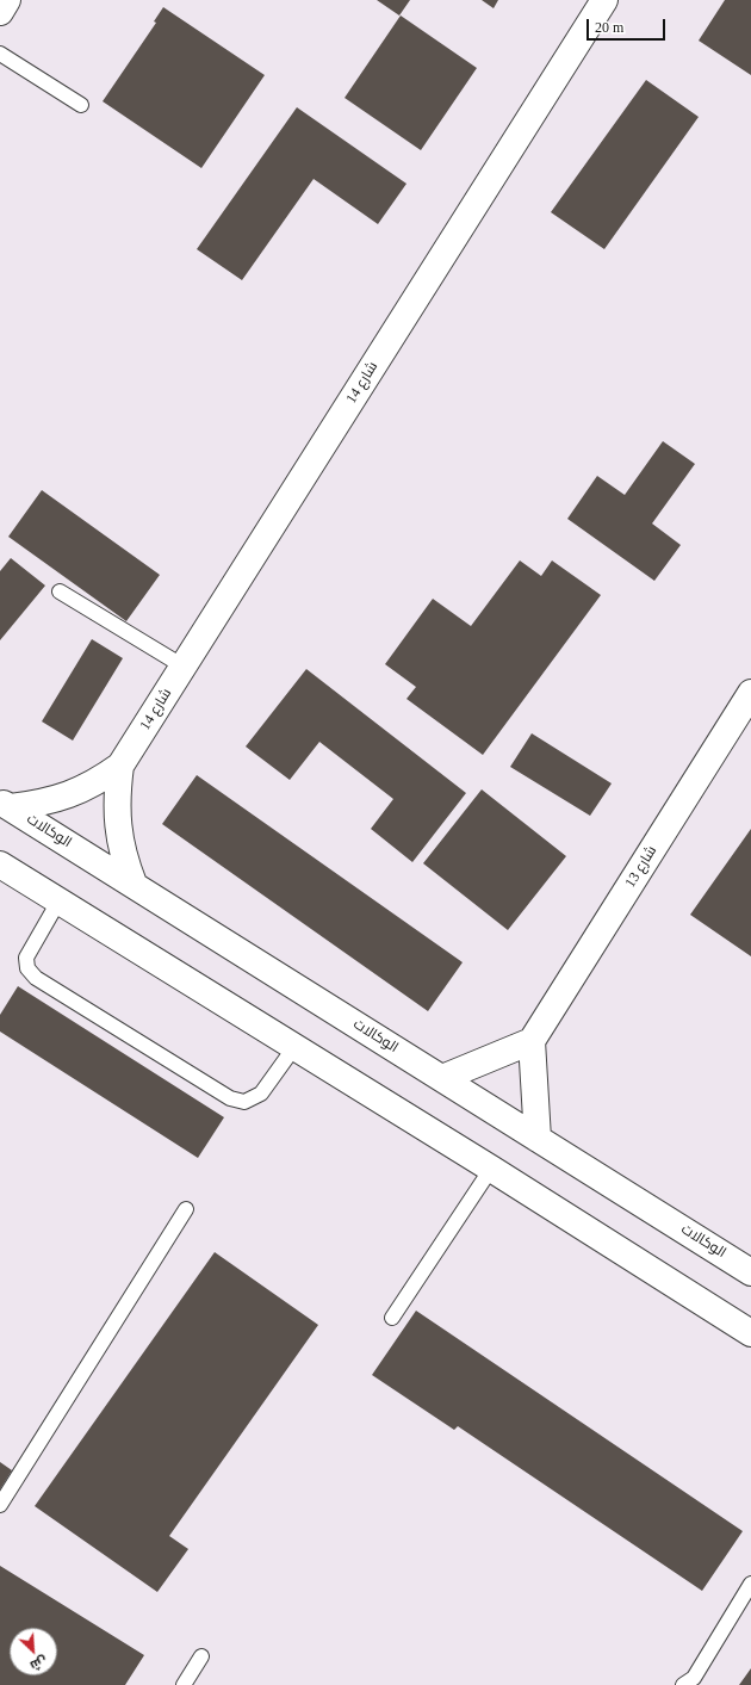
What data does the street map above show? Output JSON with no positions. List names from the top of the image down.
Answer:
{
  "streets": {
    "street": ["شارع 14", "الوكالات", "شارع 13"]
  },
  "crossings": [
    ["شارع 14", "الوكالات"]
  ],
  "scale_bar": "20 m",
  "north": "bottom right"
}
